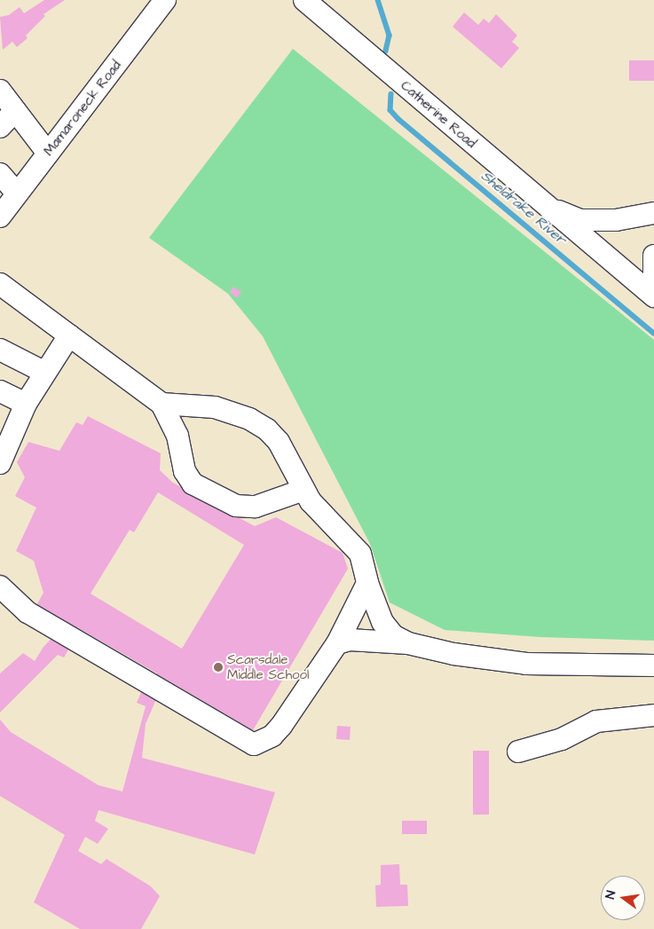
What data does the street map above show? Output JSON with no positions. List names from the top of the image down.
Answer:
{
  "streets": {
    "street": ["Mamaroneck Road", "Catherine Road"]
  },
  "water": ["Sheldrake River"],
  "places": ["Scarsdale Middle School"],
  "north": "left"
}
